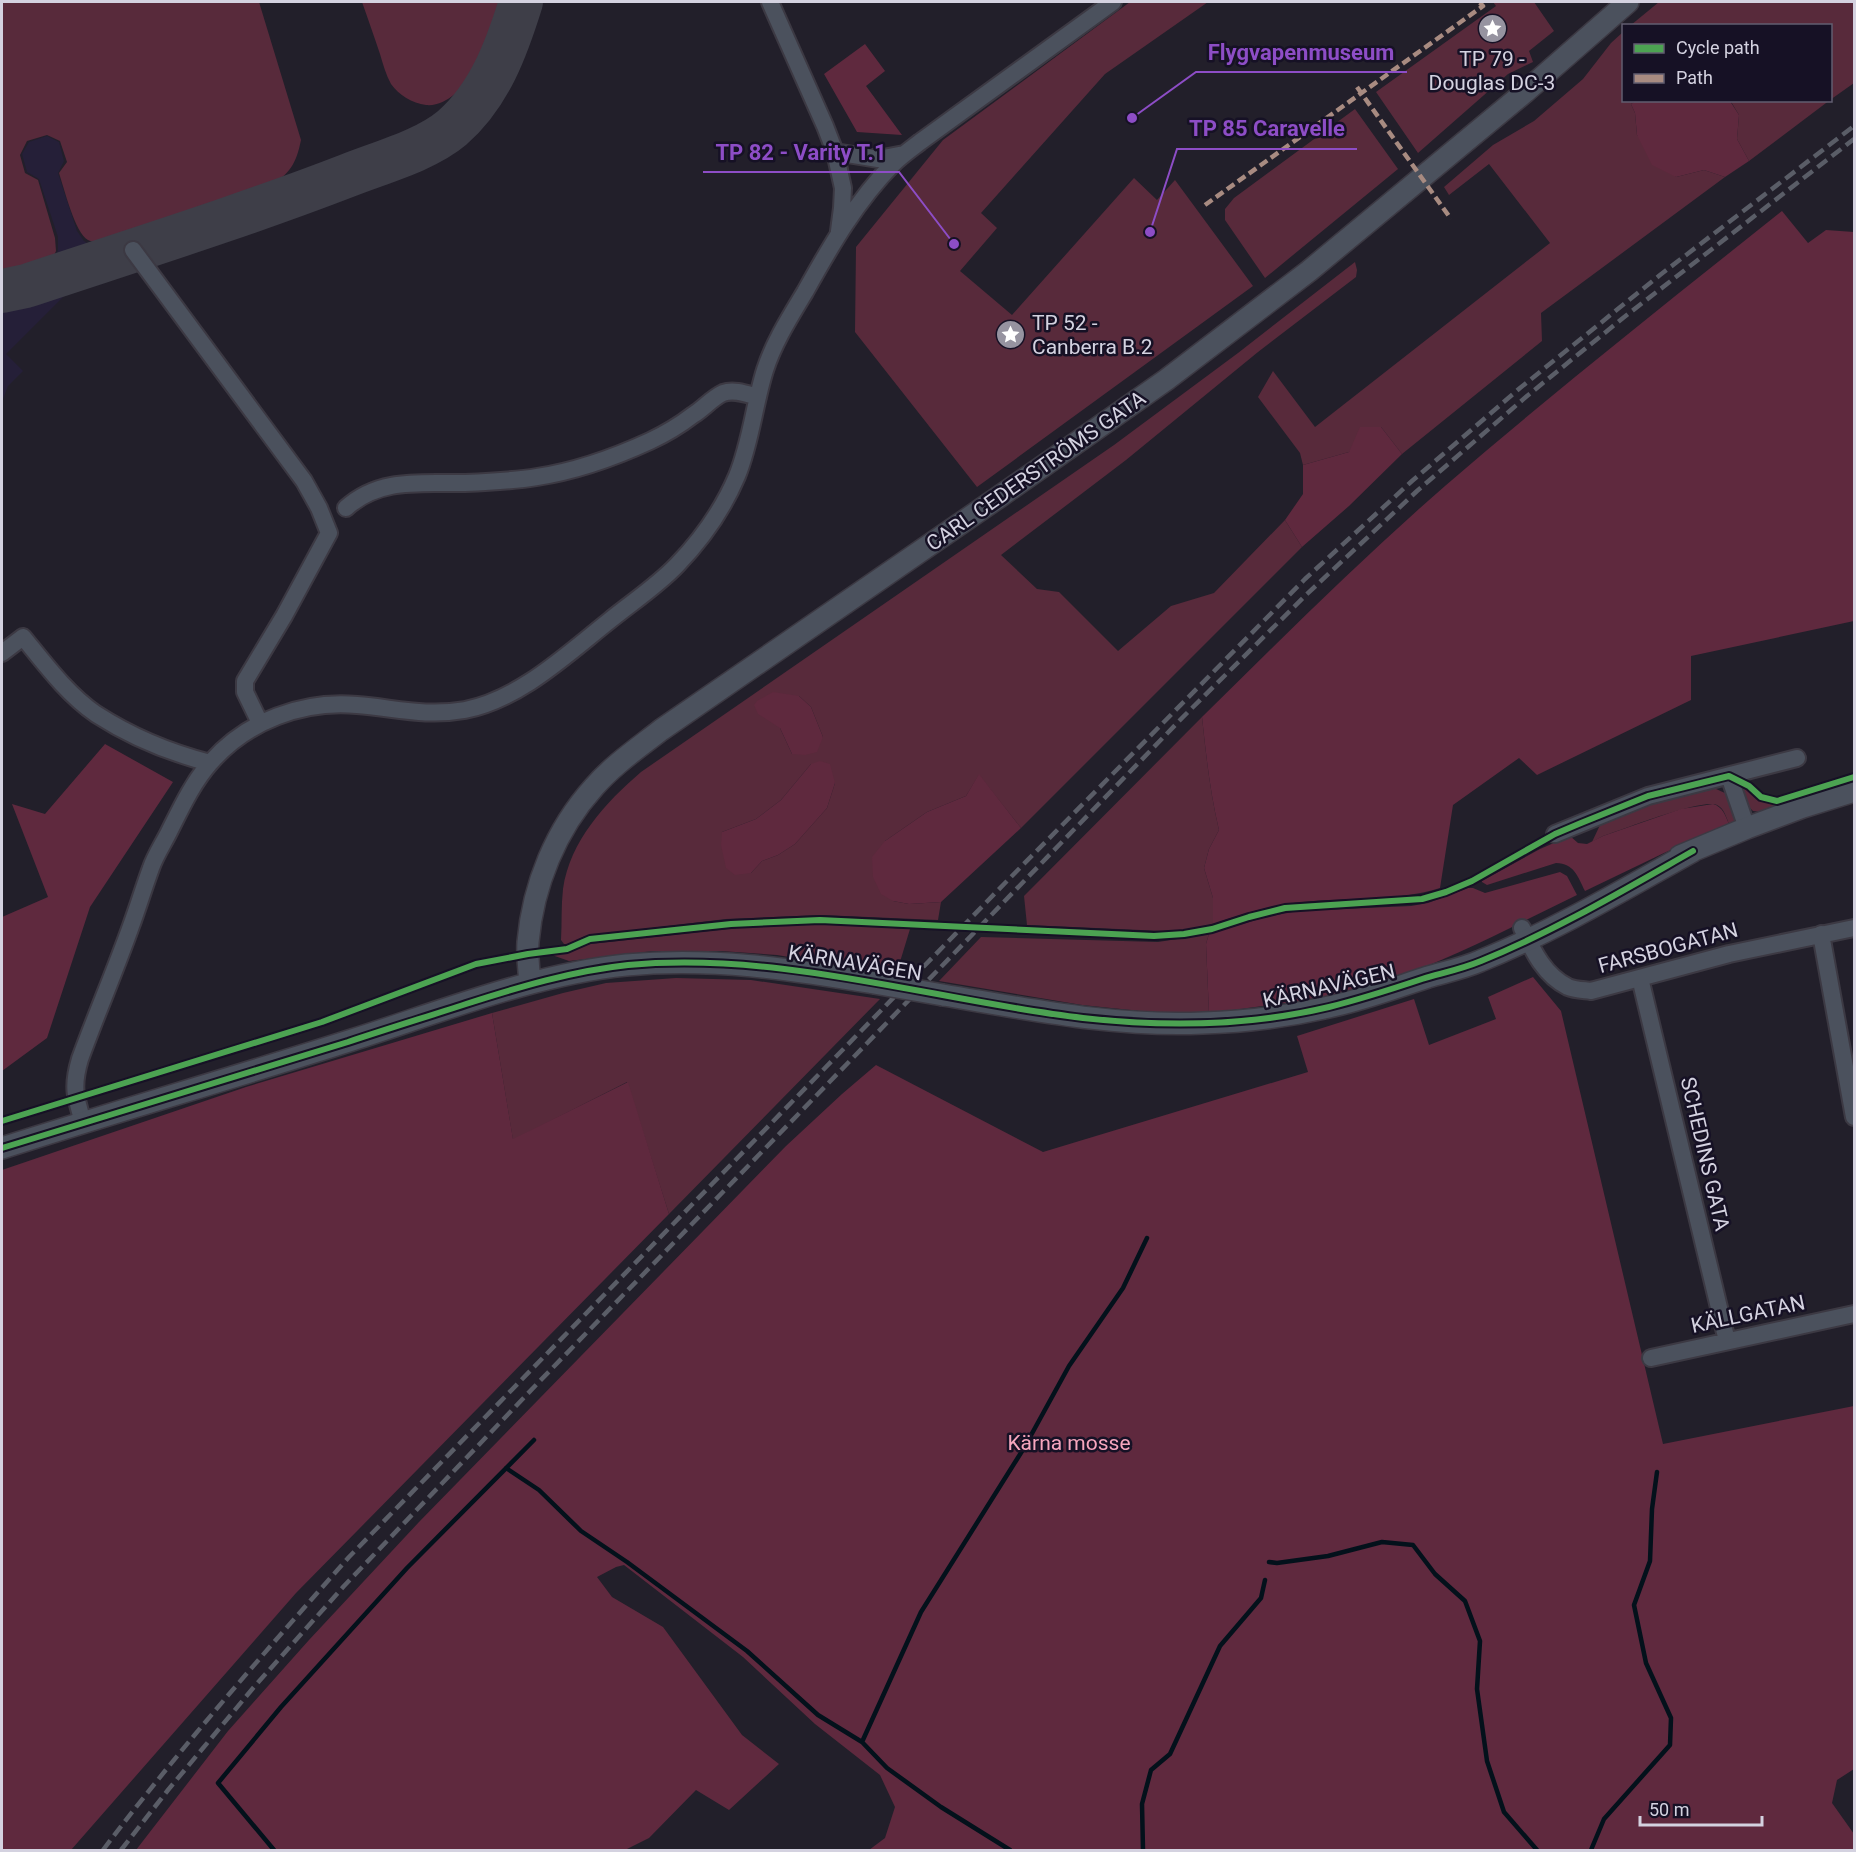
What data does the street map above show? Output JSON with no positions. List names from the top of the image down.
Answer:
{
  "streets": {
    "street": [
      "CARL CEDERSTRÖMS GATA",
      "FARSBOGATAN",
      "KÄRNAVÄGEN",
      "SCHEDINS GATA",
      "KÄLLGATAN"
    ]
  },
  "crossings": [
    ["CARL CEDERSTRÖMS GATA", "KÄRNAVÄGEN"],
    ["FARSBOGATAN", "KÄRNAVÄGEN"],
    ["FARSBOGATAN", "SCHEDINS GATA"],
    ["SCHEDINS GATA", "KÄLLGATAN"]
  ],
  "parks": ["Kärna mosse"],
  "places": {
    "place": ["TP 79 - Douglas DC-3", "TP 52 - Canberra B.2"],
    "other": ["Flygvapenmuseum", "TP 85 Caravelle", "TP 82 - Varity T.1"]
  },
  "legend": ["Cycle path", "Path"],
  "scale_bar": "50 m"
}
